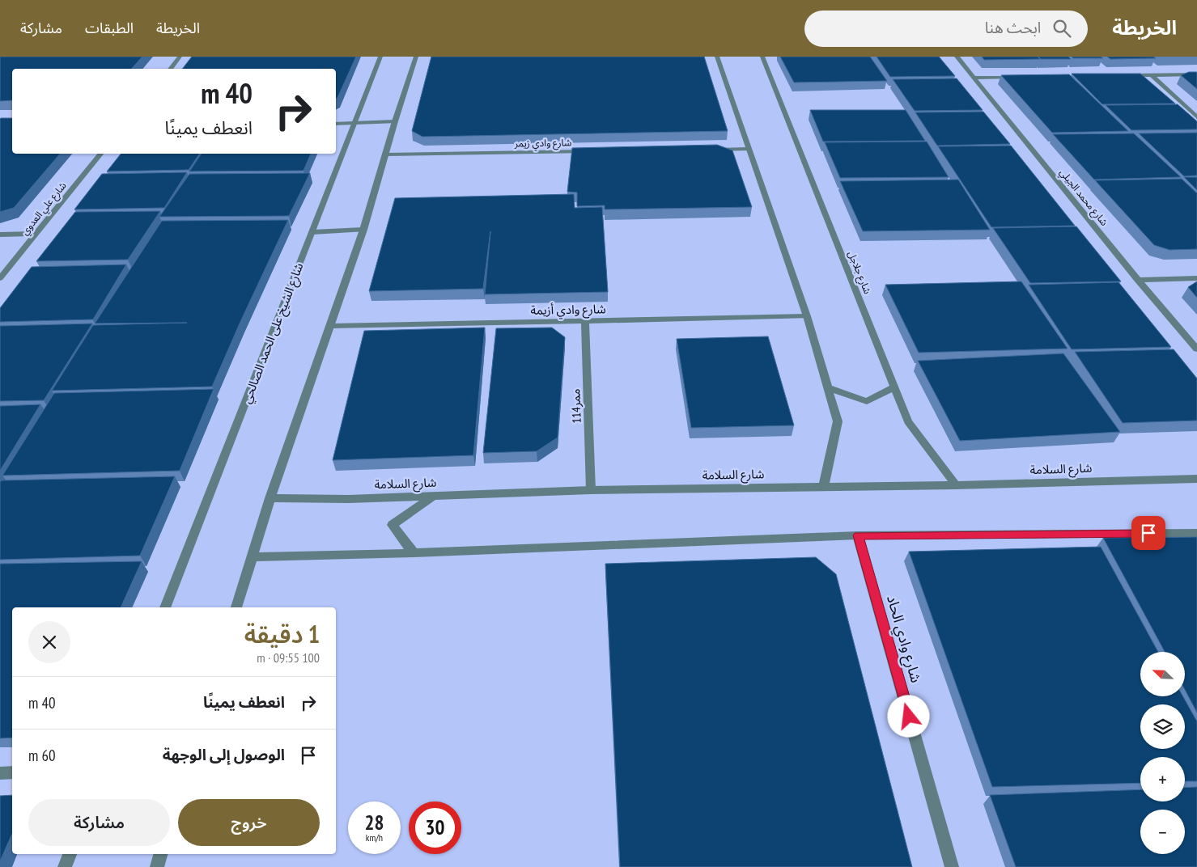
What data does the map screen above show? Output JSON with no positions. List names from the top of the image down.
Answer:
{
  "streets": {
    "street": [
      "شارع وادي زيمر",
      "شارع محمد الجيلي",
      "شارع علي العدوي",
      "شارع جلاجل",
      "شارع وادي أزيمة",
      "شارع الشيخ على الحمد الصالحي",
      "ممر114",
      "شارع السلامة",
      "شارع وادي الحاد"
    ]
  },
  "crossings": [
    ["شارع جلاجل", "شارع السلامة"],
    ["شارع وادي أزيمة", "ممر114"],
    ["ممر114", "شارع السلامة"]
  ],
  "north": "top left",
  "page": {
    "header": "الخريطة",
    "search": "ابحث هنا",
    "nav": ["الخريطة", "الطبقات", "مشاركة"],
    "turn": ["40 m", "انعطف يمينًا"],
    "heading": ["1 دقيقة", "100 m · 09:55"],
    "map_buttons": ["+", "−"],
    "list": [
      {
        "name": "انعطف يمينًا",
        "value": "40 m"
      },
      {
        "name": "الوصول إلى الوجهة",
        "value": "60 m"
      }
    ],
    "buttons": ["خروج", "مشاركة"],
    "speed": "28 km/h",
    "limit": "30"
  }
}
